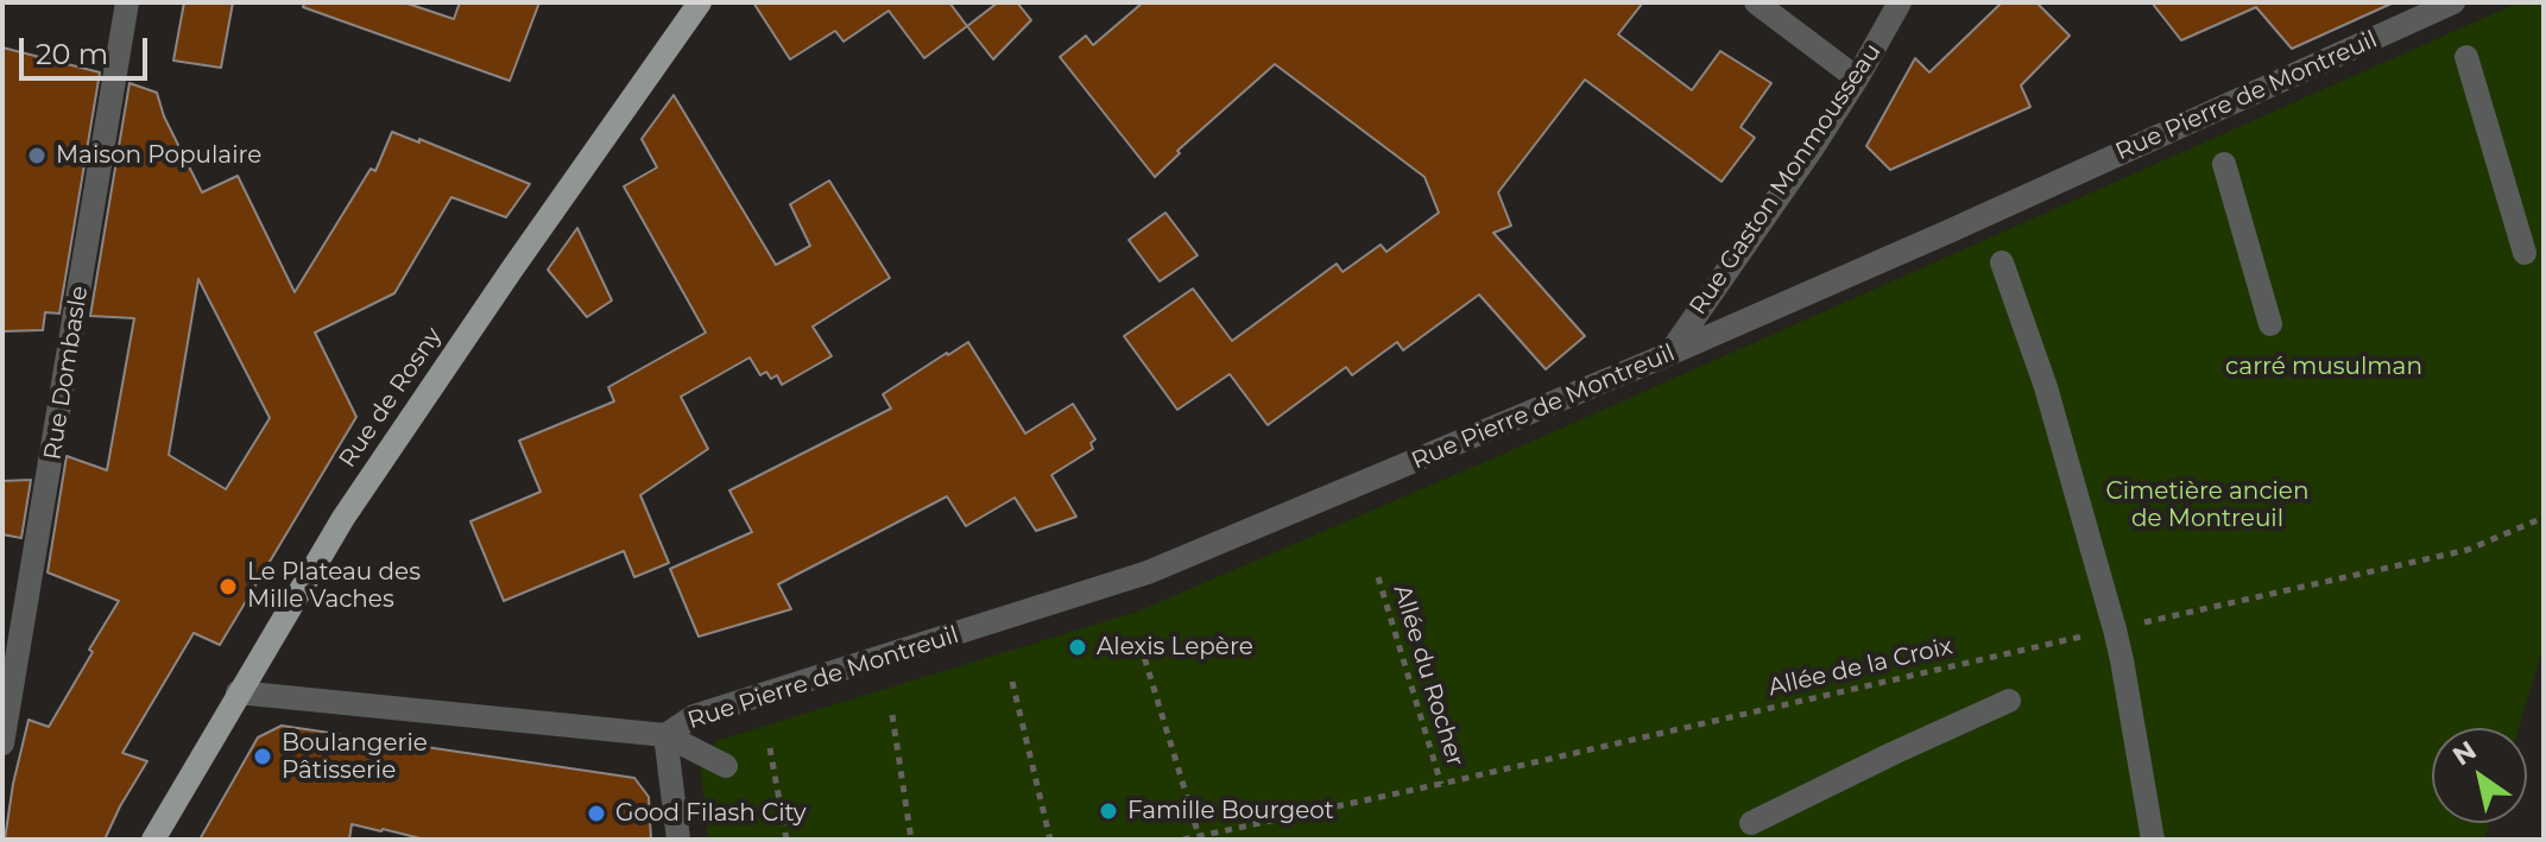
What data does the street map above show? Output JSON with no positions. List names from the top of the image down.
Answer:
{
  "streets": {
    "main road": ["Rue de Rosny"],
    "street": ["Rue Pierre de Montreuil", "Rue Gaston Monmousseau", "Rue Dombasle"],
    "path": ["Allée de la Croix", "Allée du Rocher"]
  },
  "crossings": [
    ["Rue Pierre de Montreuil", "Rue Gaston Monmousseau"],
    ["Rue Pierre de Montreuil", "Rue de Rosny"],
    ["Allée de la Croix", "Allée du Rocher"]
  ],
  "parks": ["carré musulman", "Cimetière ancien de Montreuil"],
  "places": [
    "Maison Populaire",
    "Le Plateau des Mille Vaches",
    "Alexis Lepère",
    "Boulangerie Pâtisserie",
    "Famille Bourgeot",
    "Good Filash City"
  ],
  "scale_bar": "20 m",
  "north": "top left"
}
